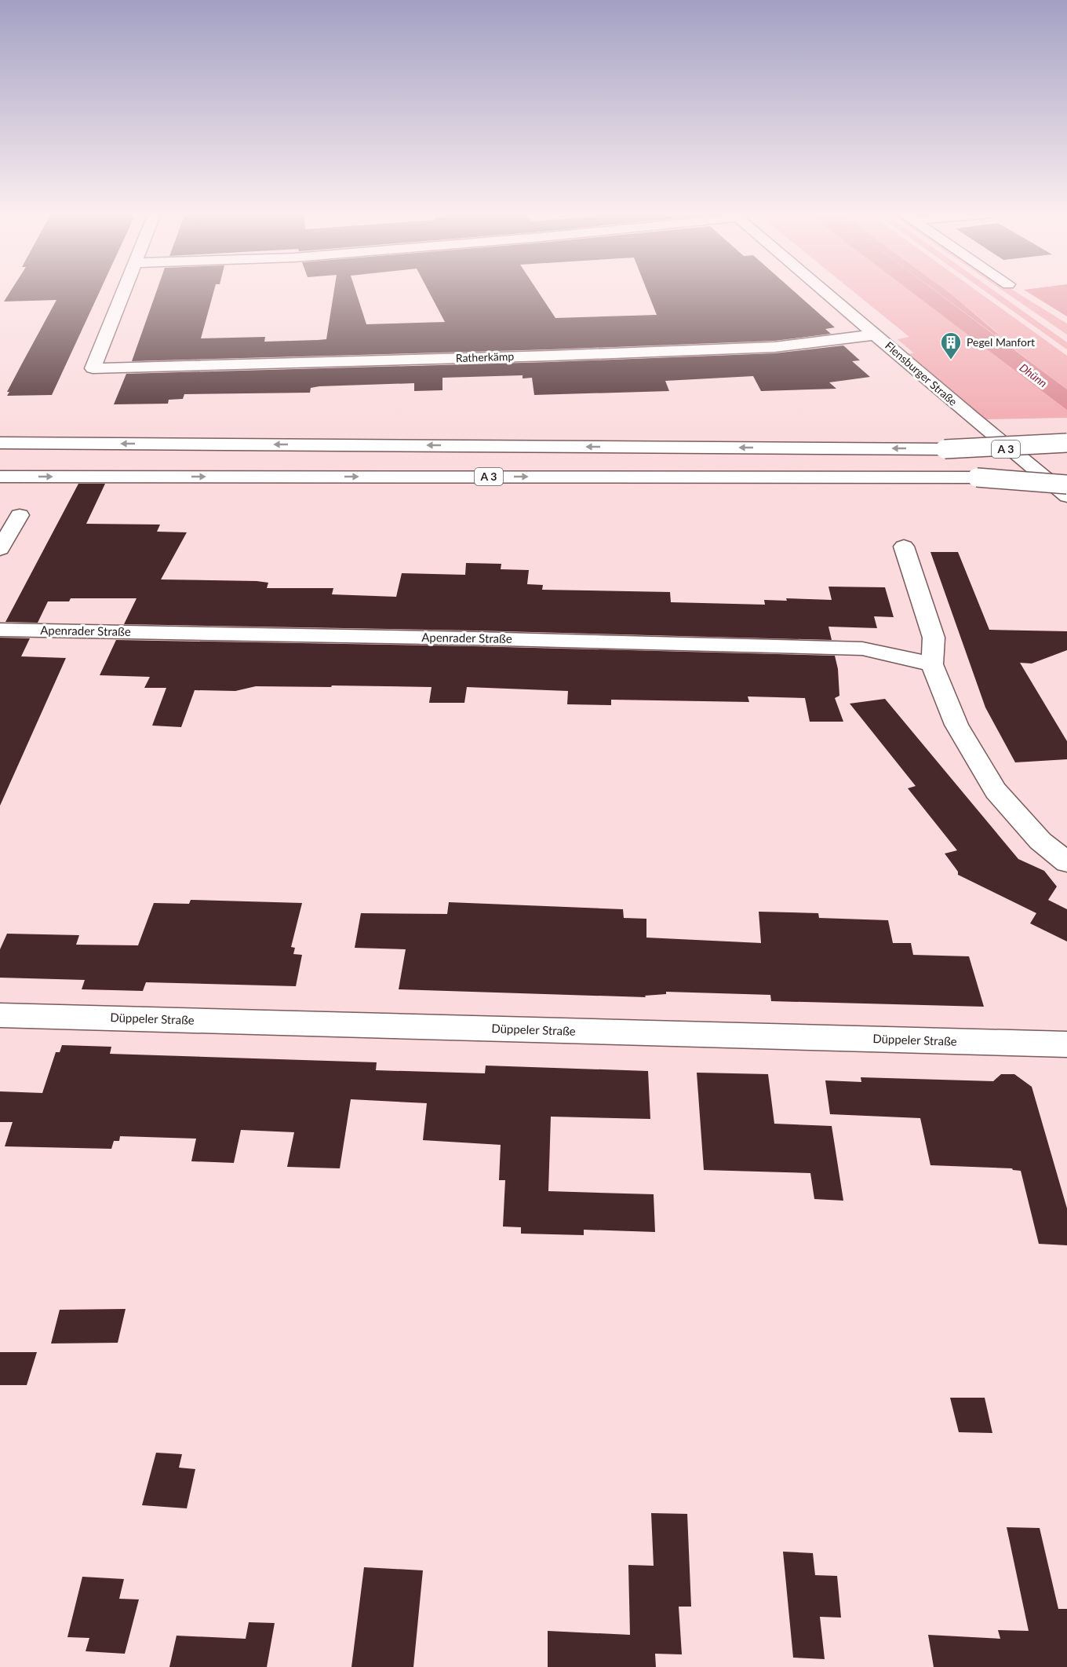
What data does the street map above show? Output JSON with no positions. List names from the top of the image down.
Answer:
{
  "streets": {
    "main road": [
      "Ratherkämp",
      "Flensburger Straße",
      "A 3",
      "Apenrader Straße",
      "Düppeler Straße"
    ]
  },
  "crossings": [
    ["Ratherkämp", "Flensburger Straße"]
  ],
  "water": ["Dhünn"],
  "places": {
    "building": ["Pegel Manfort"]
  }
}
